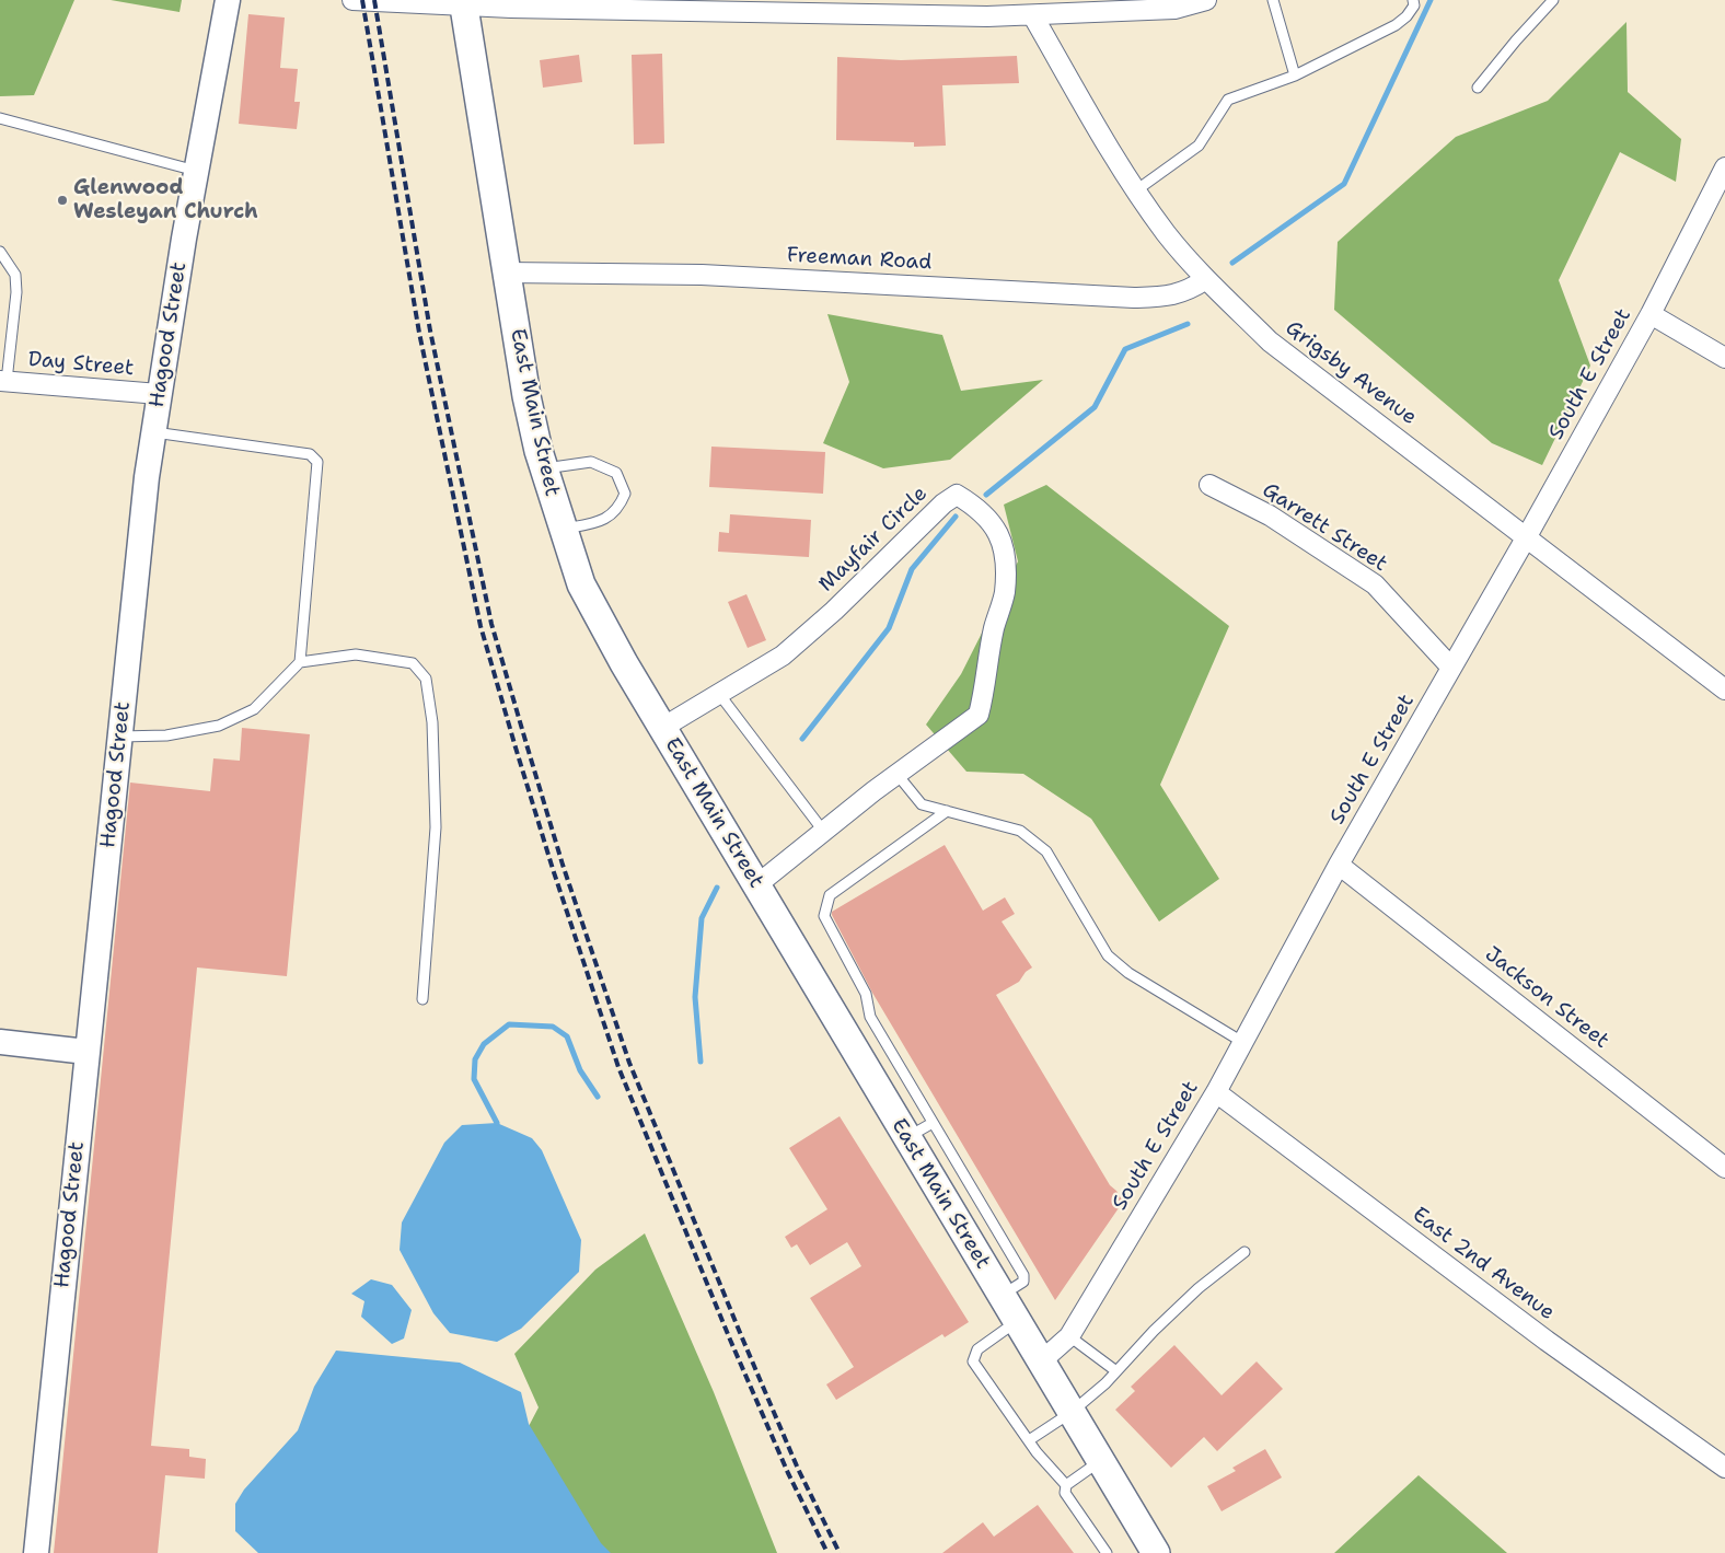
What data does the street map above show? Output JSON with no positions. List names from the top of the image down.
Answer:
{
  "streets": {
    "main road": ["East Main Street"],
    "street": [
      "Freeman Road",
      "Hagood Street",
      "Day Street",
      "Grigsby Avenue",
      "South E Street",
      "Garrett Street",
      "Mayfair Circle",
      "Jackson Street",
      "East 2nd Avenue"
    ]
  },
  "crossings": [
    ["Freeman Road", "Grigsby Avenue"],
    ["Freeman Road", "East Main Street"],
    ["Hagood Street", "Day Street"],
    ["Grigsby Avenue", "South E Street"],
    ["South E Street", "East Main Street"],
    ["South E Street", "Garrett Street"],
    ["South E Street", "Jackson Street"],
    ["South E Street", "East 2nd Avenue"],
    ["East Main Street", "Mayfair Circle"]
  ],
  "places": ["Glenwood Wesleyan Church"]
}
